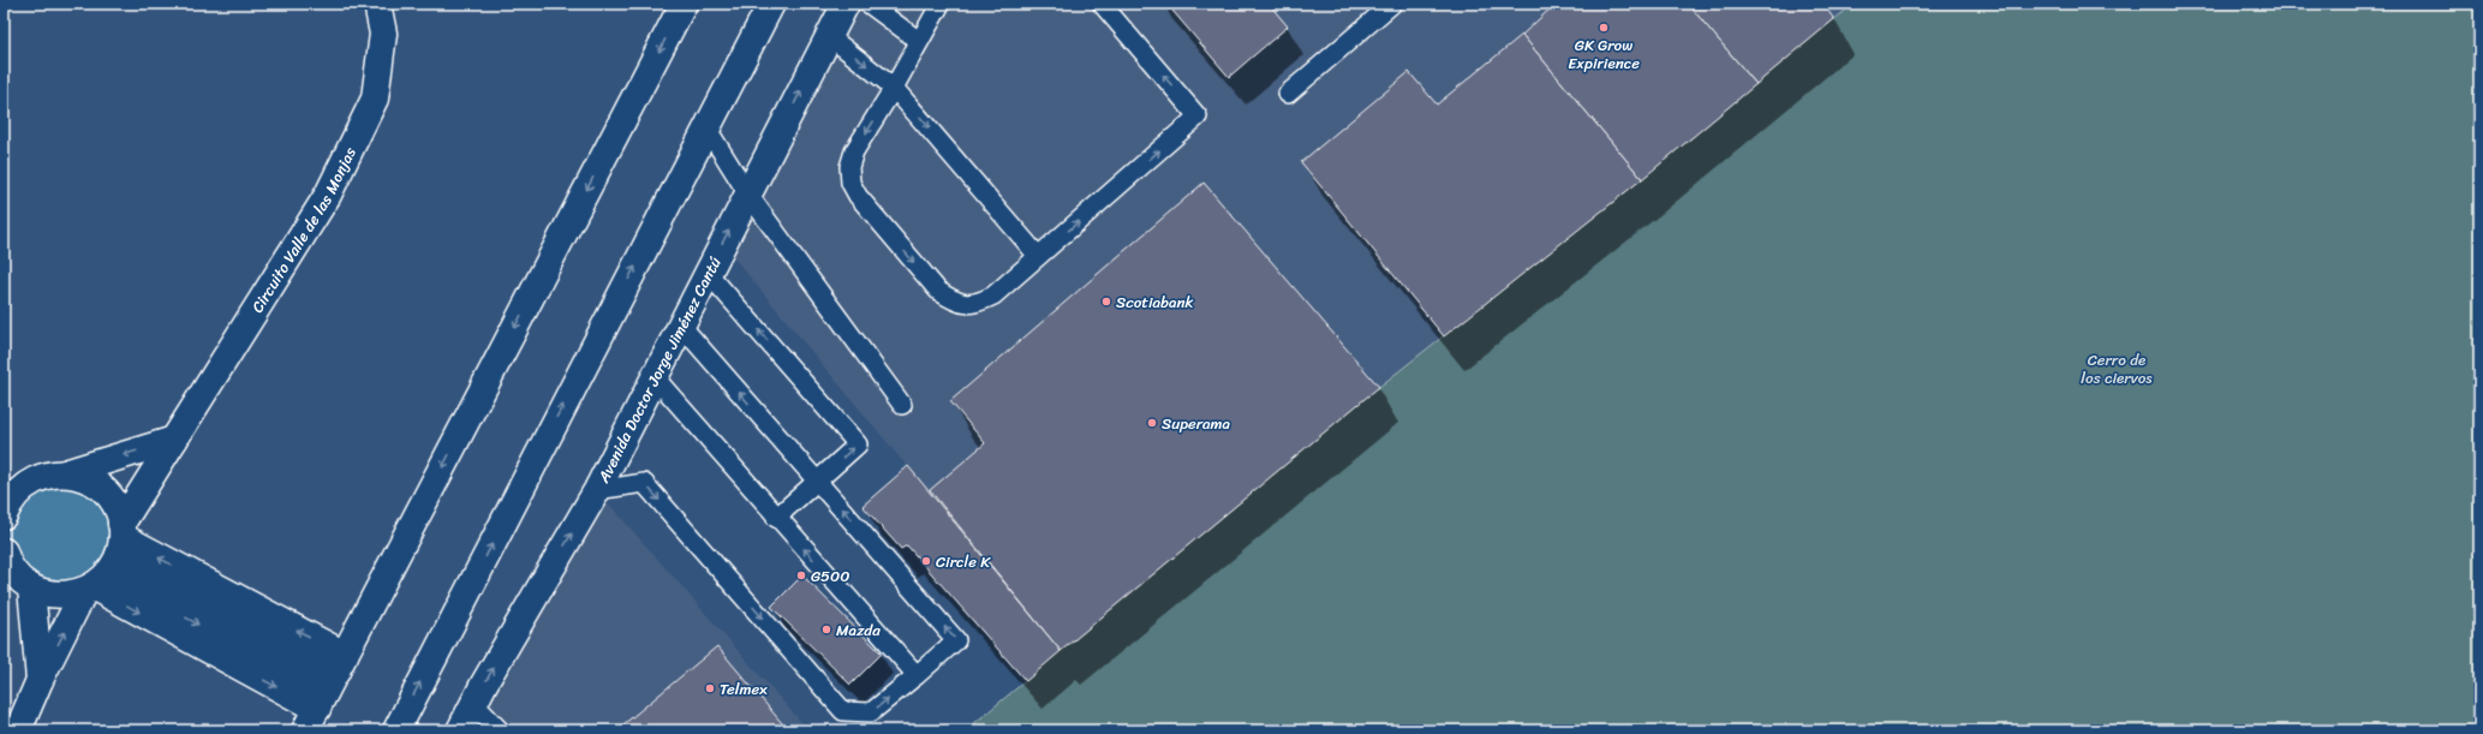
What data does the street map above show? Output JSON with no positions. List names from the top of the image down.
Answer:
{
  "streets": {
    "street": ["Circuito Valle de las Monjas", "Avenida Doctor Jorge Jiménez Cantú"]
  },
  "parks": ["Cerro de los ciervos"],
  "places": [
    "GK Grow Expirience",
    "Scotiabank",
    "Superama",
    "Circle K",
    "G500",
    "Mazda",
    "Telmex"
  ]
}
